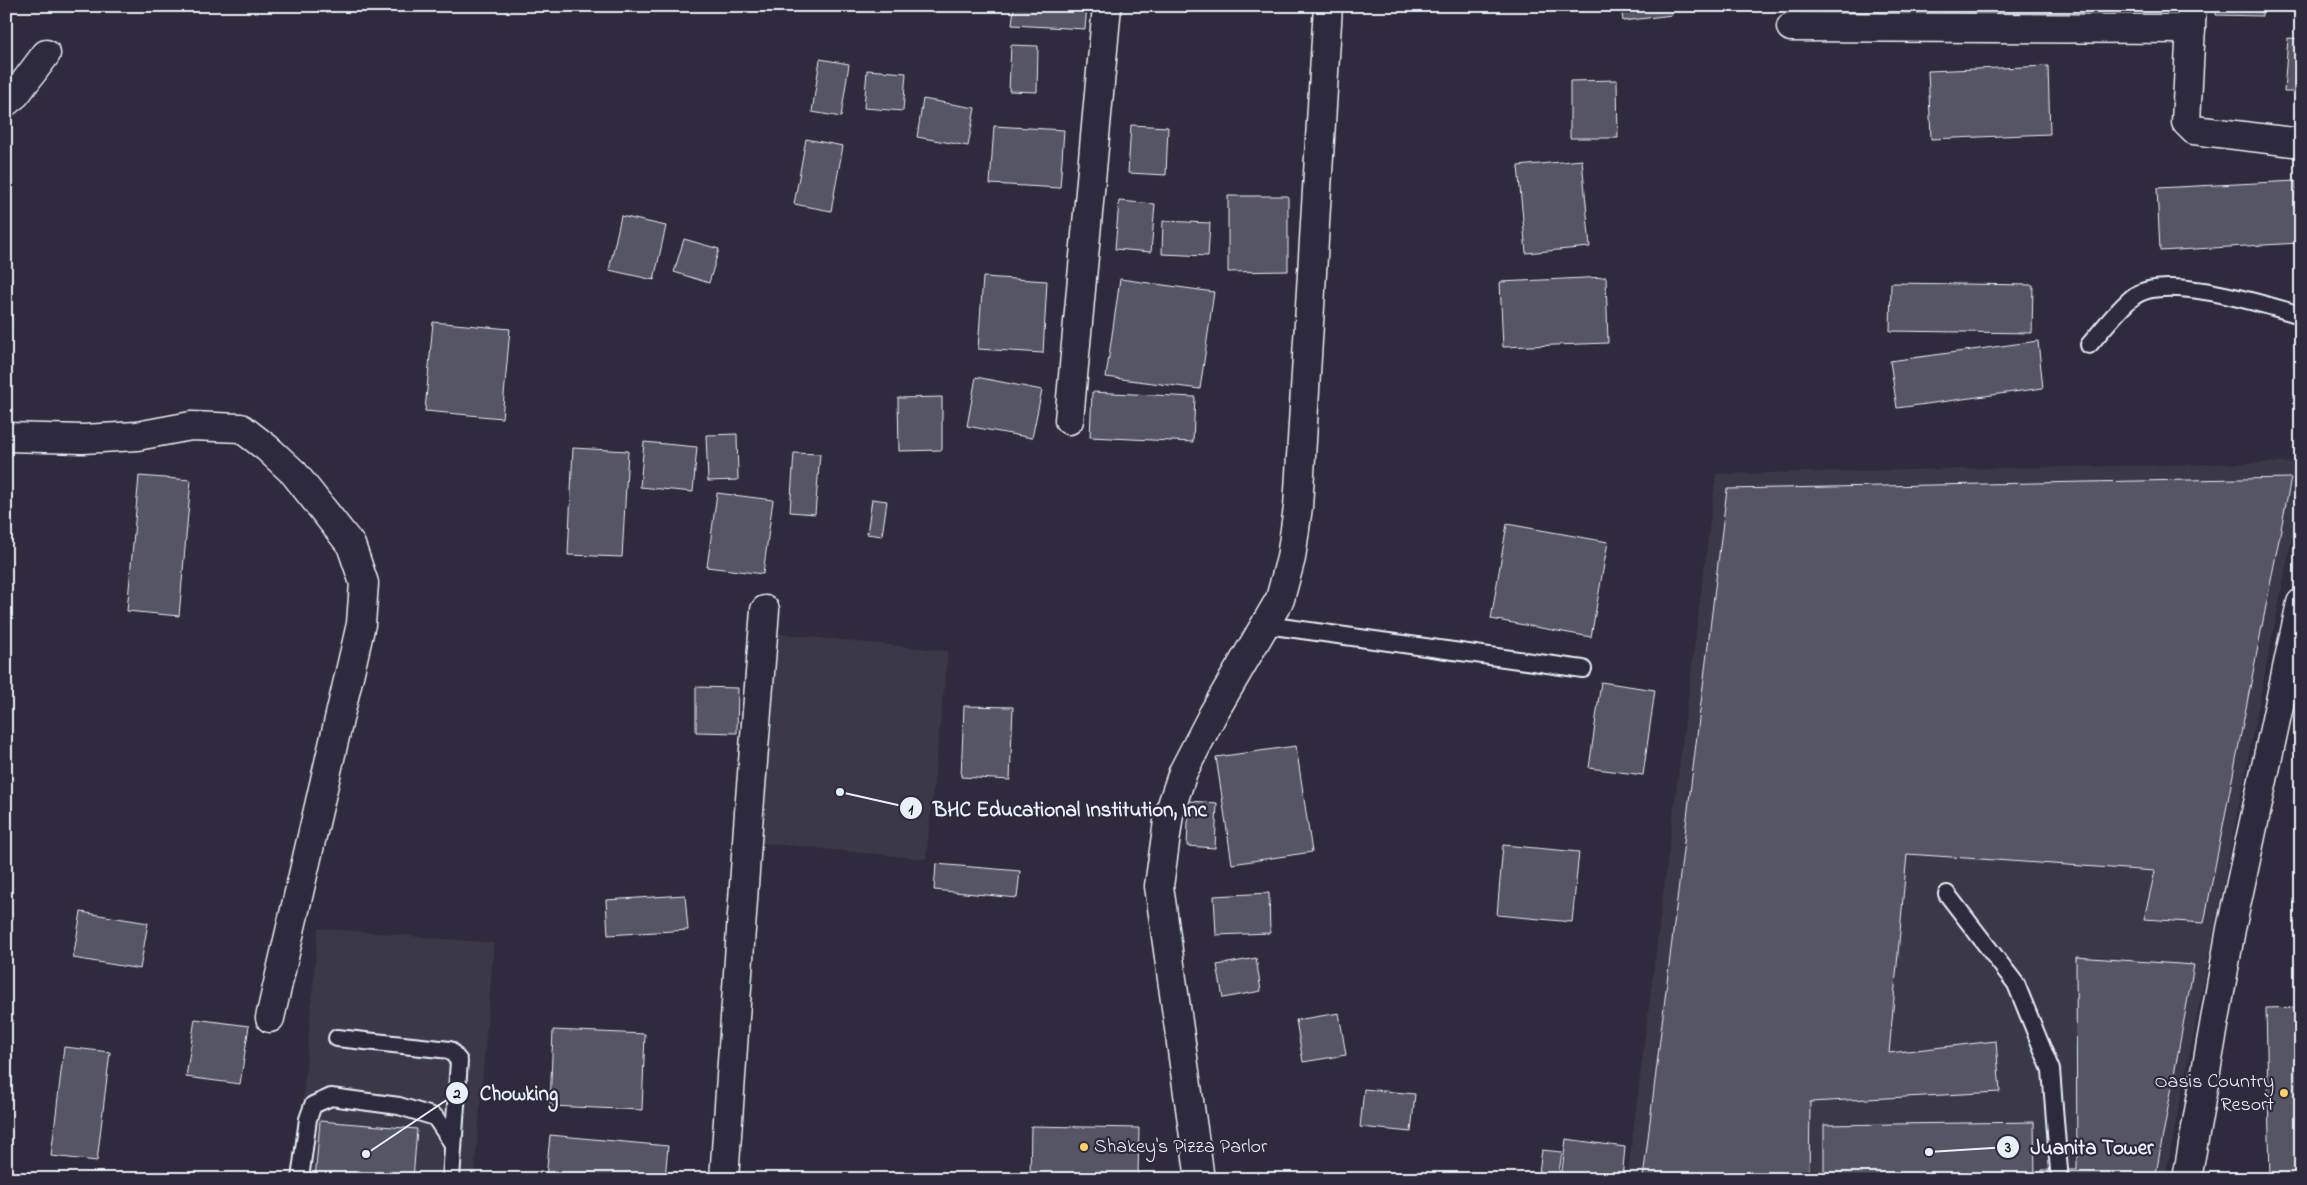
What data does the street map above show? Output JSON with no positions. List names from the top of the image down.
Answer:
{
  "places": [
    "BHC Educational Institution, Inc",
    "Oasis Country Resort",
    "Shakey's Pizza Parlor",
    "Juanita Tower",
    "Chowking"
  ]
}
